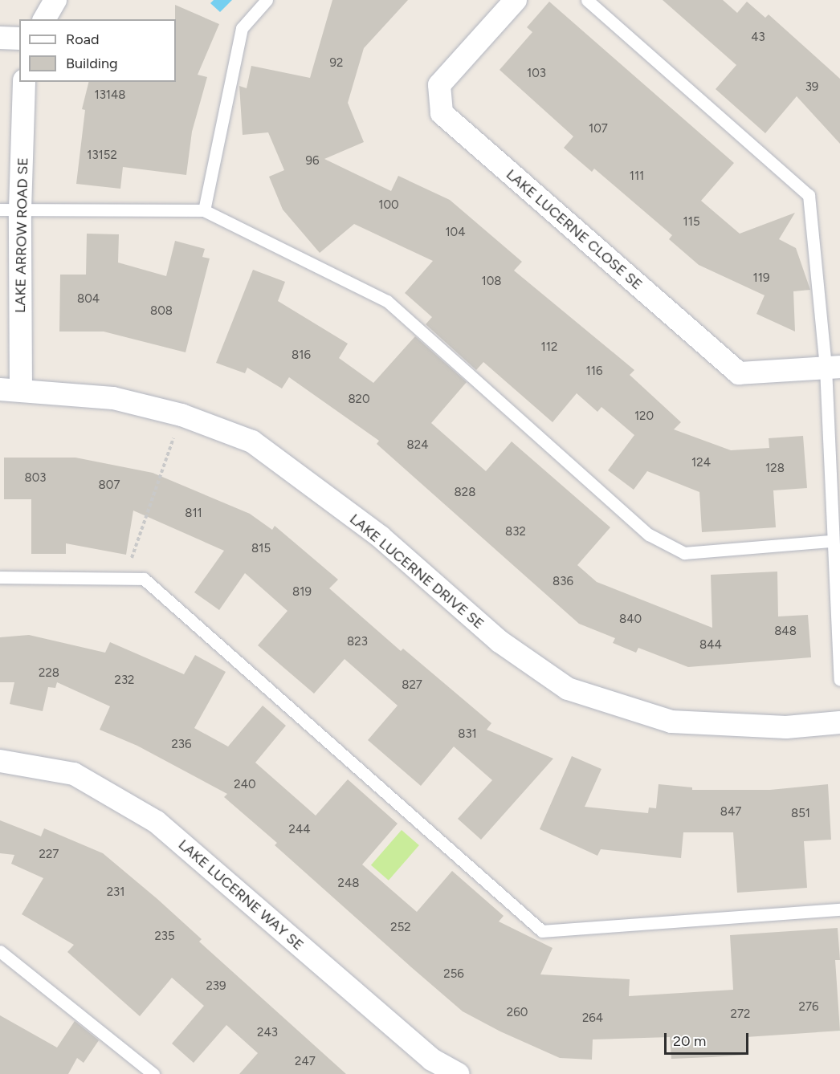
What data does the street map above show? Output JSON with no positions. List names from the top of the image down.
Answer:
{
  "streets": {
    "street": [
      "LAKE LUCERNE CLOSE SE",
      "LAKE ARROW ROAD SE",
      "LAKE LUCERNE DRIVE SE",
      "LAKE LUCERNE WAY SE"
    ]
  },
  "crossings": [
    ["LAKE ARROW ROAD SE", "LAKE LUCERNE DRIVE SE"]
  ],
  "house_numbers": [
    "43",
    "92",
    "103",
    "39",
    "13148",
    "107",
    "13152",
    "96",
    "111",
    "100",
    "115",
    "104",
    "119",
    "108",
    "804",
    "808",
    "112",
    "816",
    "116",
    "820",
    "120",
    "824",
    "124",
    "128",
    "803",
    "807",
    "828",
    "811",
    "832",
    "815",
    "836",
    "819",
    "840",
    "848",
    "823",
    "844",
    "228",
    "232",
    "827",
    "831",
    "236",
    "240",
    "847",
    "851",
    "244",
    "227",
    "248",
    "231",
    "252",
    "235",
    "256",
    "239",
    "276",
    "260",
    "272",
    "264",
    "243",
    "247"
  ],
  "legend": ["Road", "Building"],
  "scale_bar": "20 m"
}
